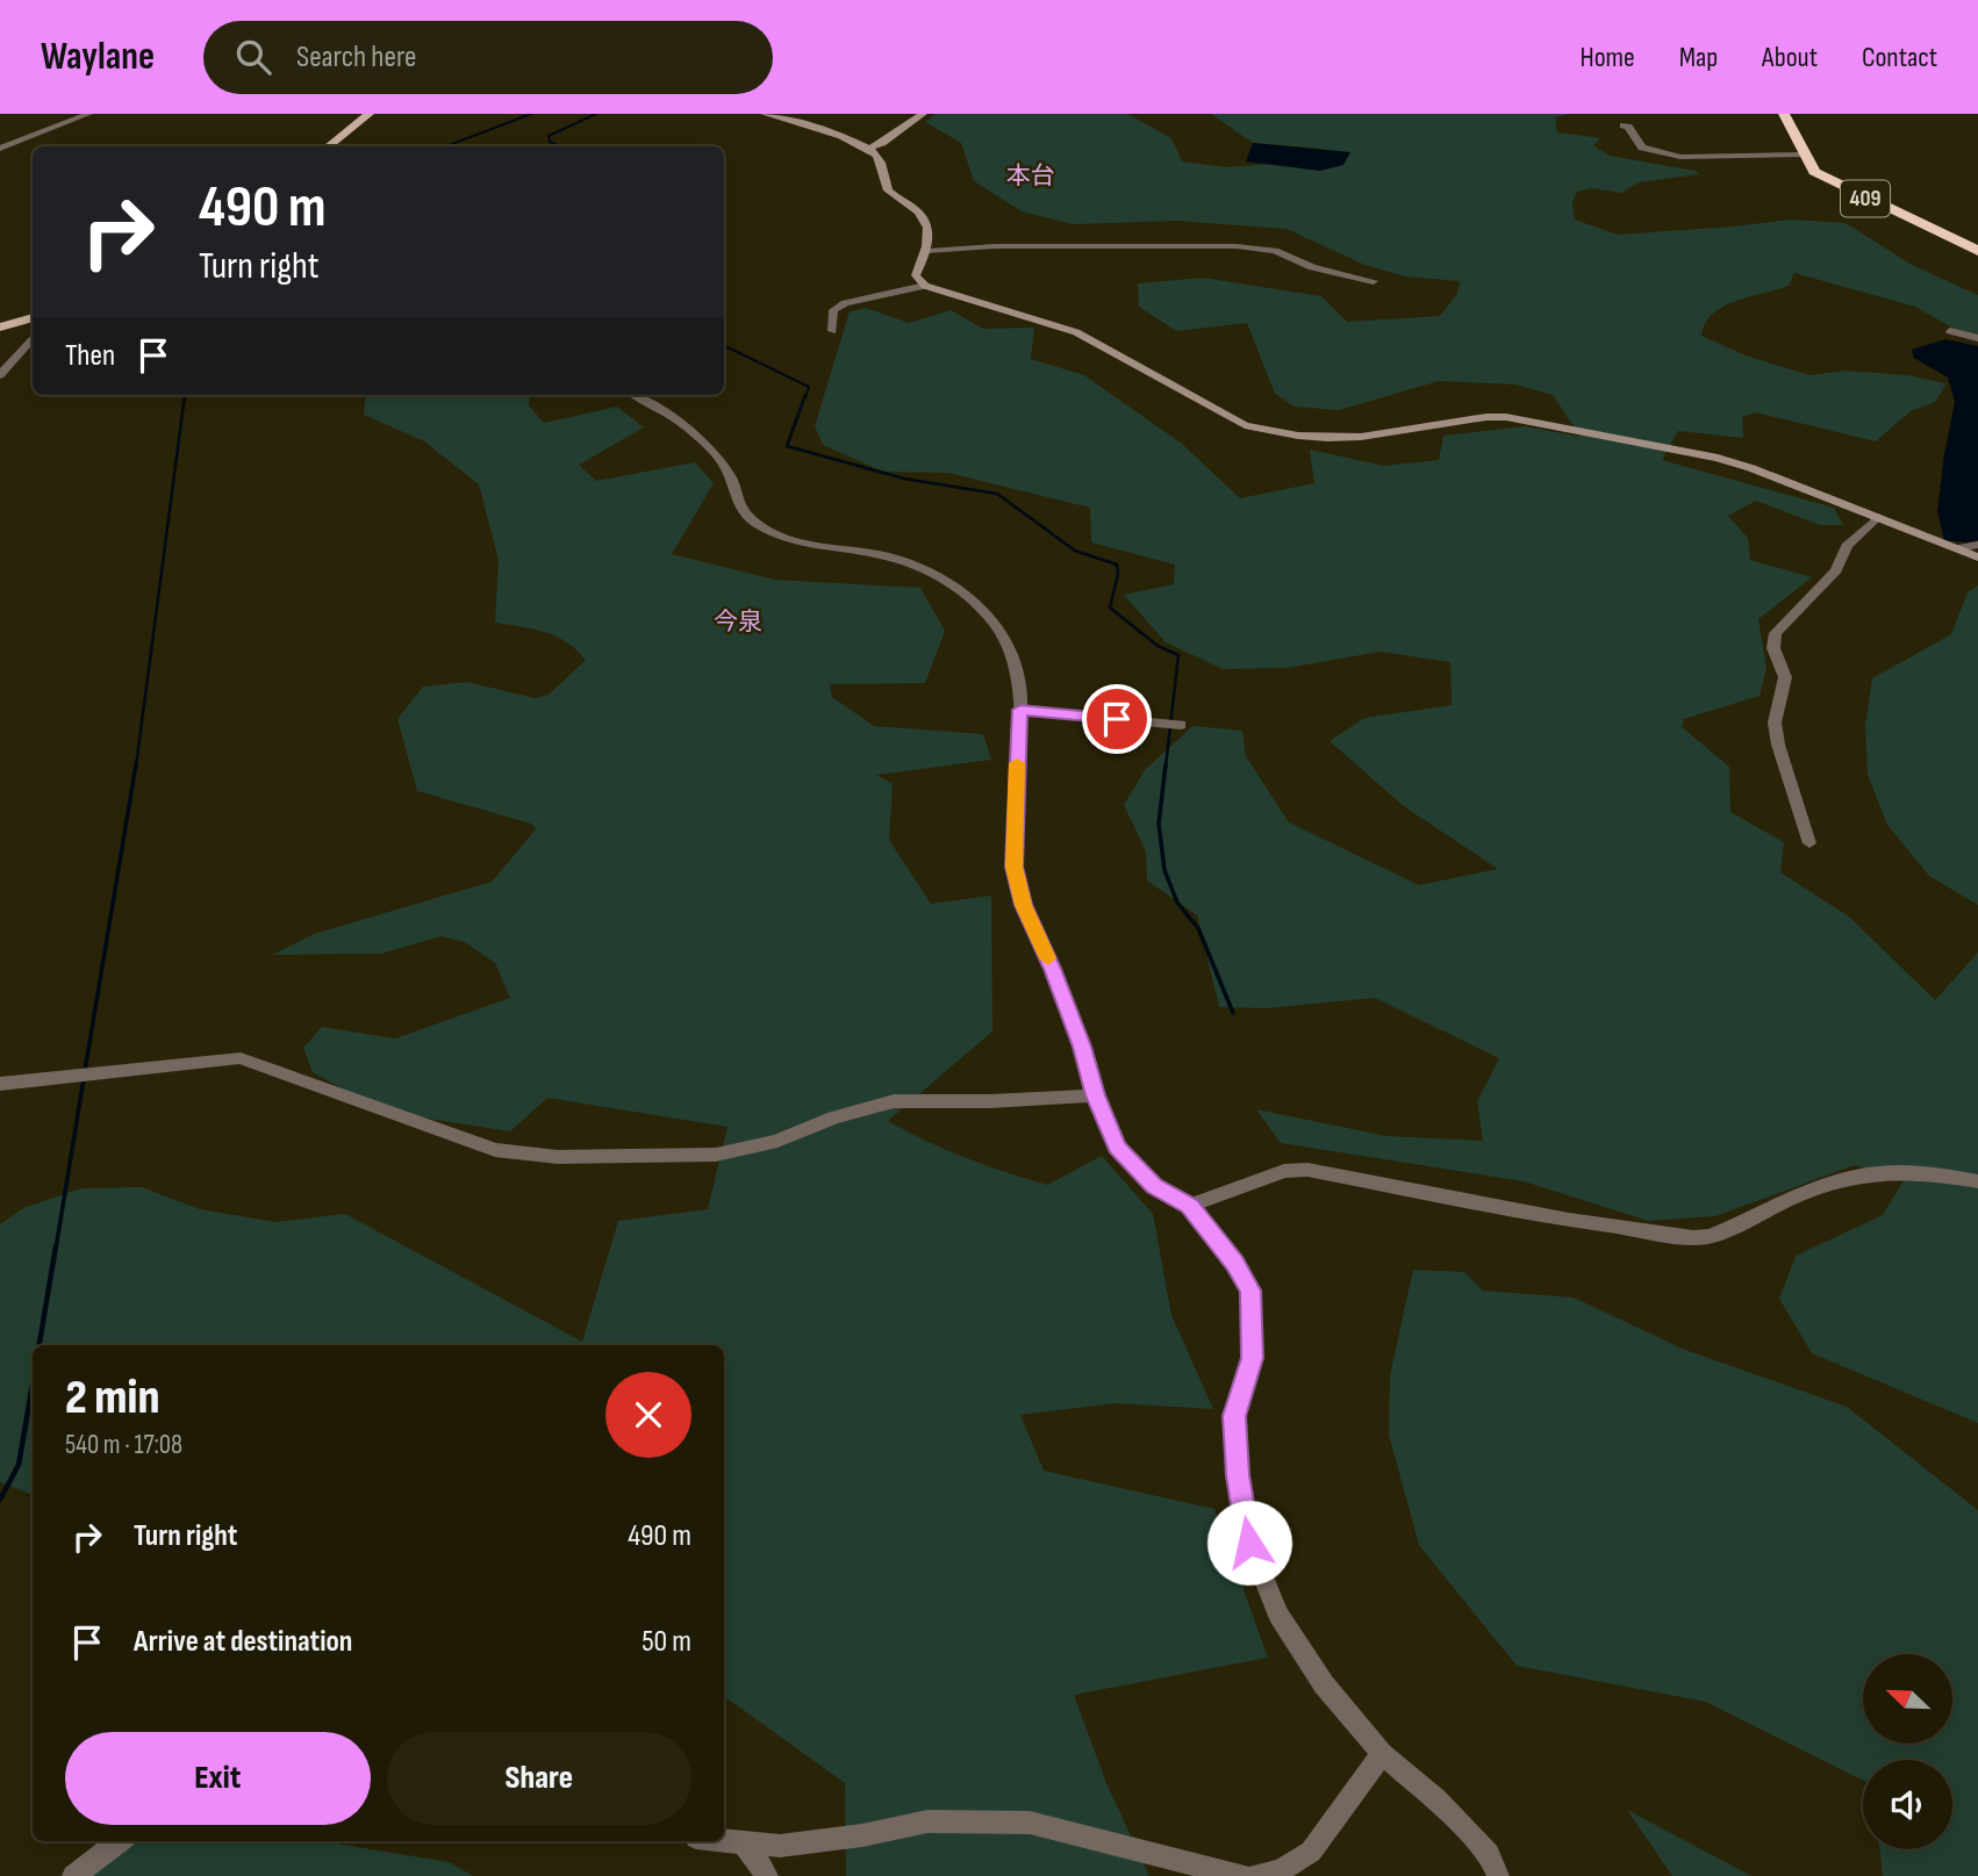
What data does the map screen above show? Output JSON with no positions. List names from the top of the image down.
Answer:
{
  "streets": {
    "highway": ["409"]
  },
  "districts": ["本台", "今泉"],
  "north": "top left",
  "page": {
    "header": "Waylane",
    "search": "Search here",
    "nav": [
      "Home",
      "Map",
      "About",
      "Contact"
    ],
    "turn": ["490 m", "Turn right"],
    "then": "Then",
    "heading": ["2 min", "540 m · 17:08"],
    "list": [
      {
        "name": "Turn right",
        "value": "490 m"
      },
      {
        "name": "Arrive at destination",
        "value": "50 m"
      }
    ],
    "buttons": ["Exit", "Share"]
  }
}
